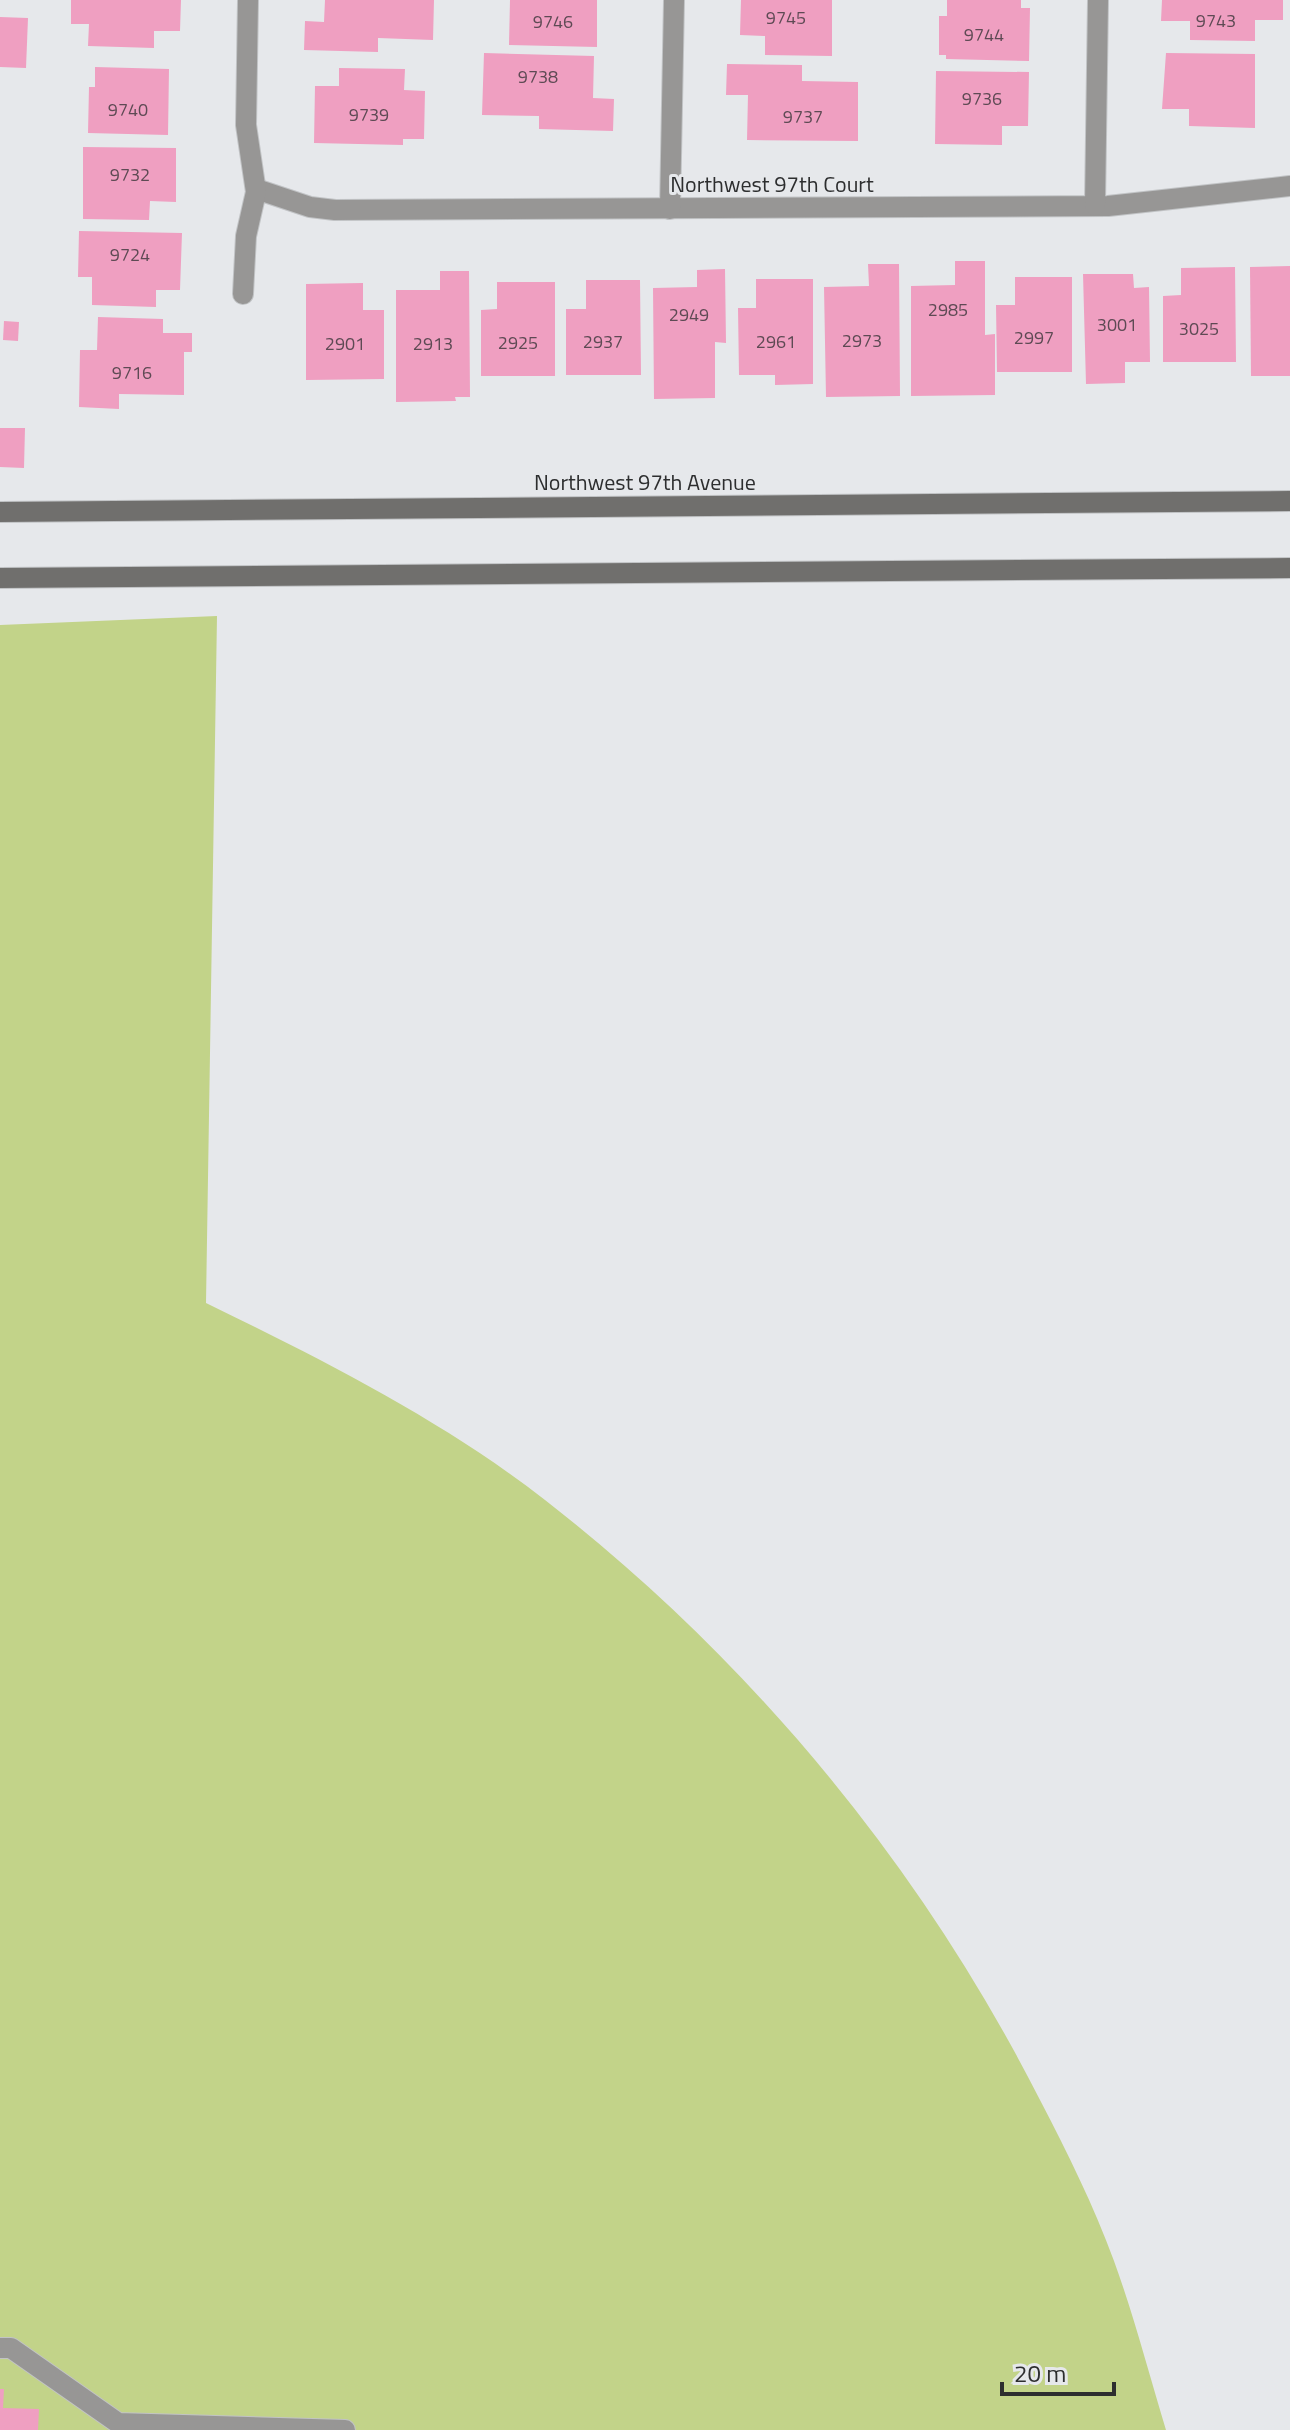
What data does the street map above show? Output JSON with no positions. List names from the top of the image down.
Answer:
{
  "streets": {
    "street": ["Northwest 97th Court", "Northwest 97th Avenue"]
  },
  "house_numbers": [
    "9745",
    "9743",
    "9746",
    "9744",
    "9738",
    "9736",
    "9740",
    "9739",
    "9737",
    "9732",
    "9724",
    "2985",
    "2949",
    "3001",
    "3025",
    "2997",
    "2973",
    "2937",
    "2961",
    "2925",
    "2901",
    "2913",
    "9716"
  ],
  "scale_bar": "20 m"
}
